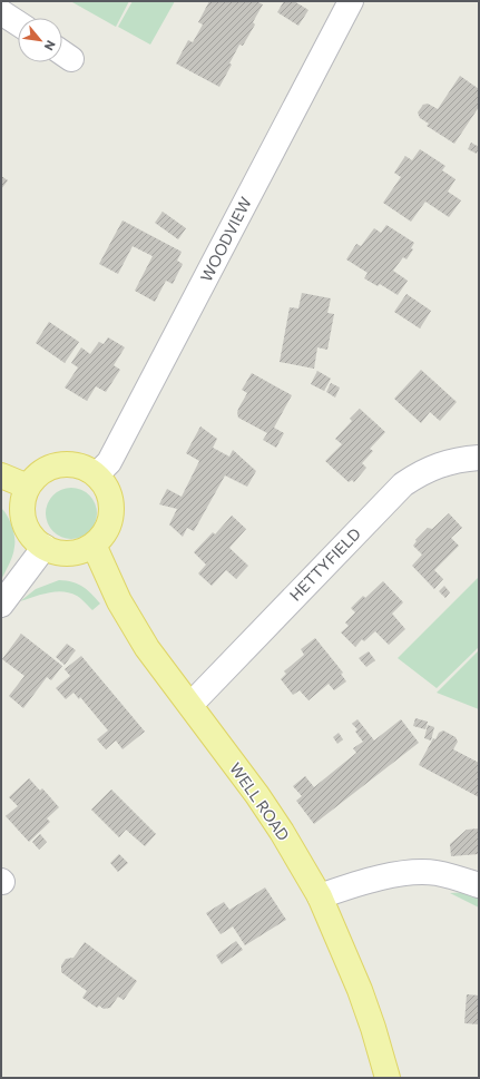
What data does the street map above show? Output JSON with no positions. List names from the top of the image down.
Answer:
{
  "streets": {
    "main road": ["WELL ROAD"],
    "street": ["WOODVIEW", "HETTYFIELD"]
  },
  "crossings": [
    ["WOODVIEW", "WELL ROAD"],
    ["HETTYFIELD", "WELL ROAD"]
  ],
  "north": "bottom right"
}
